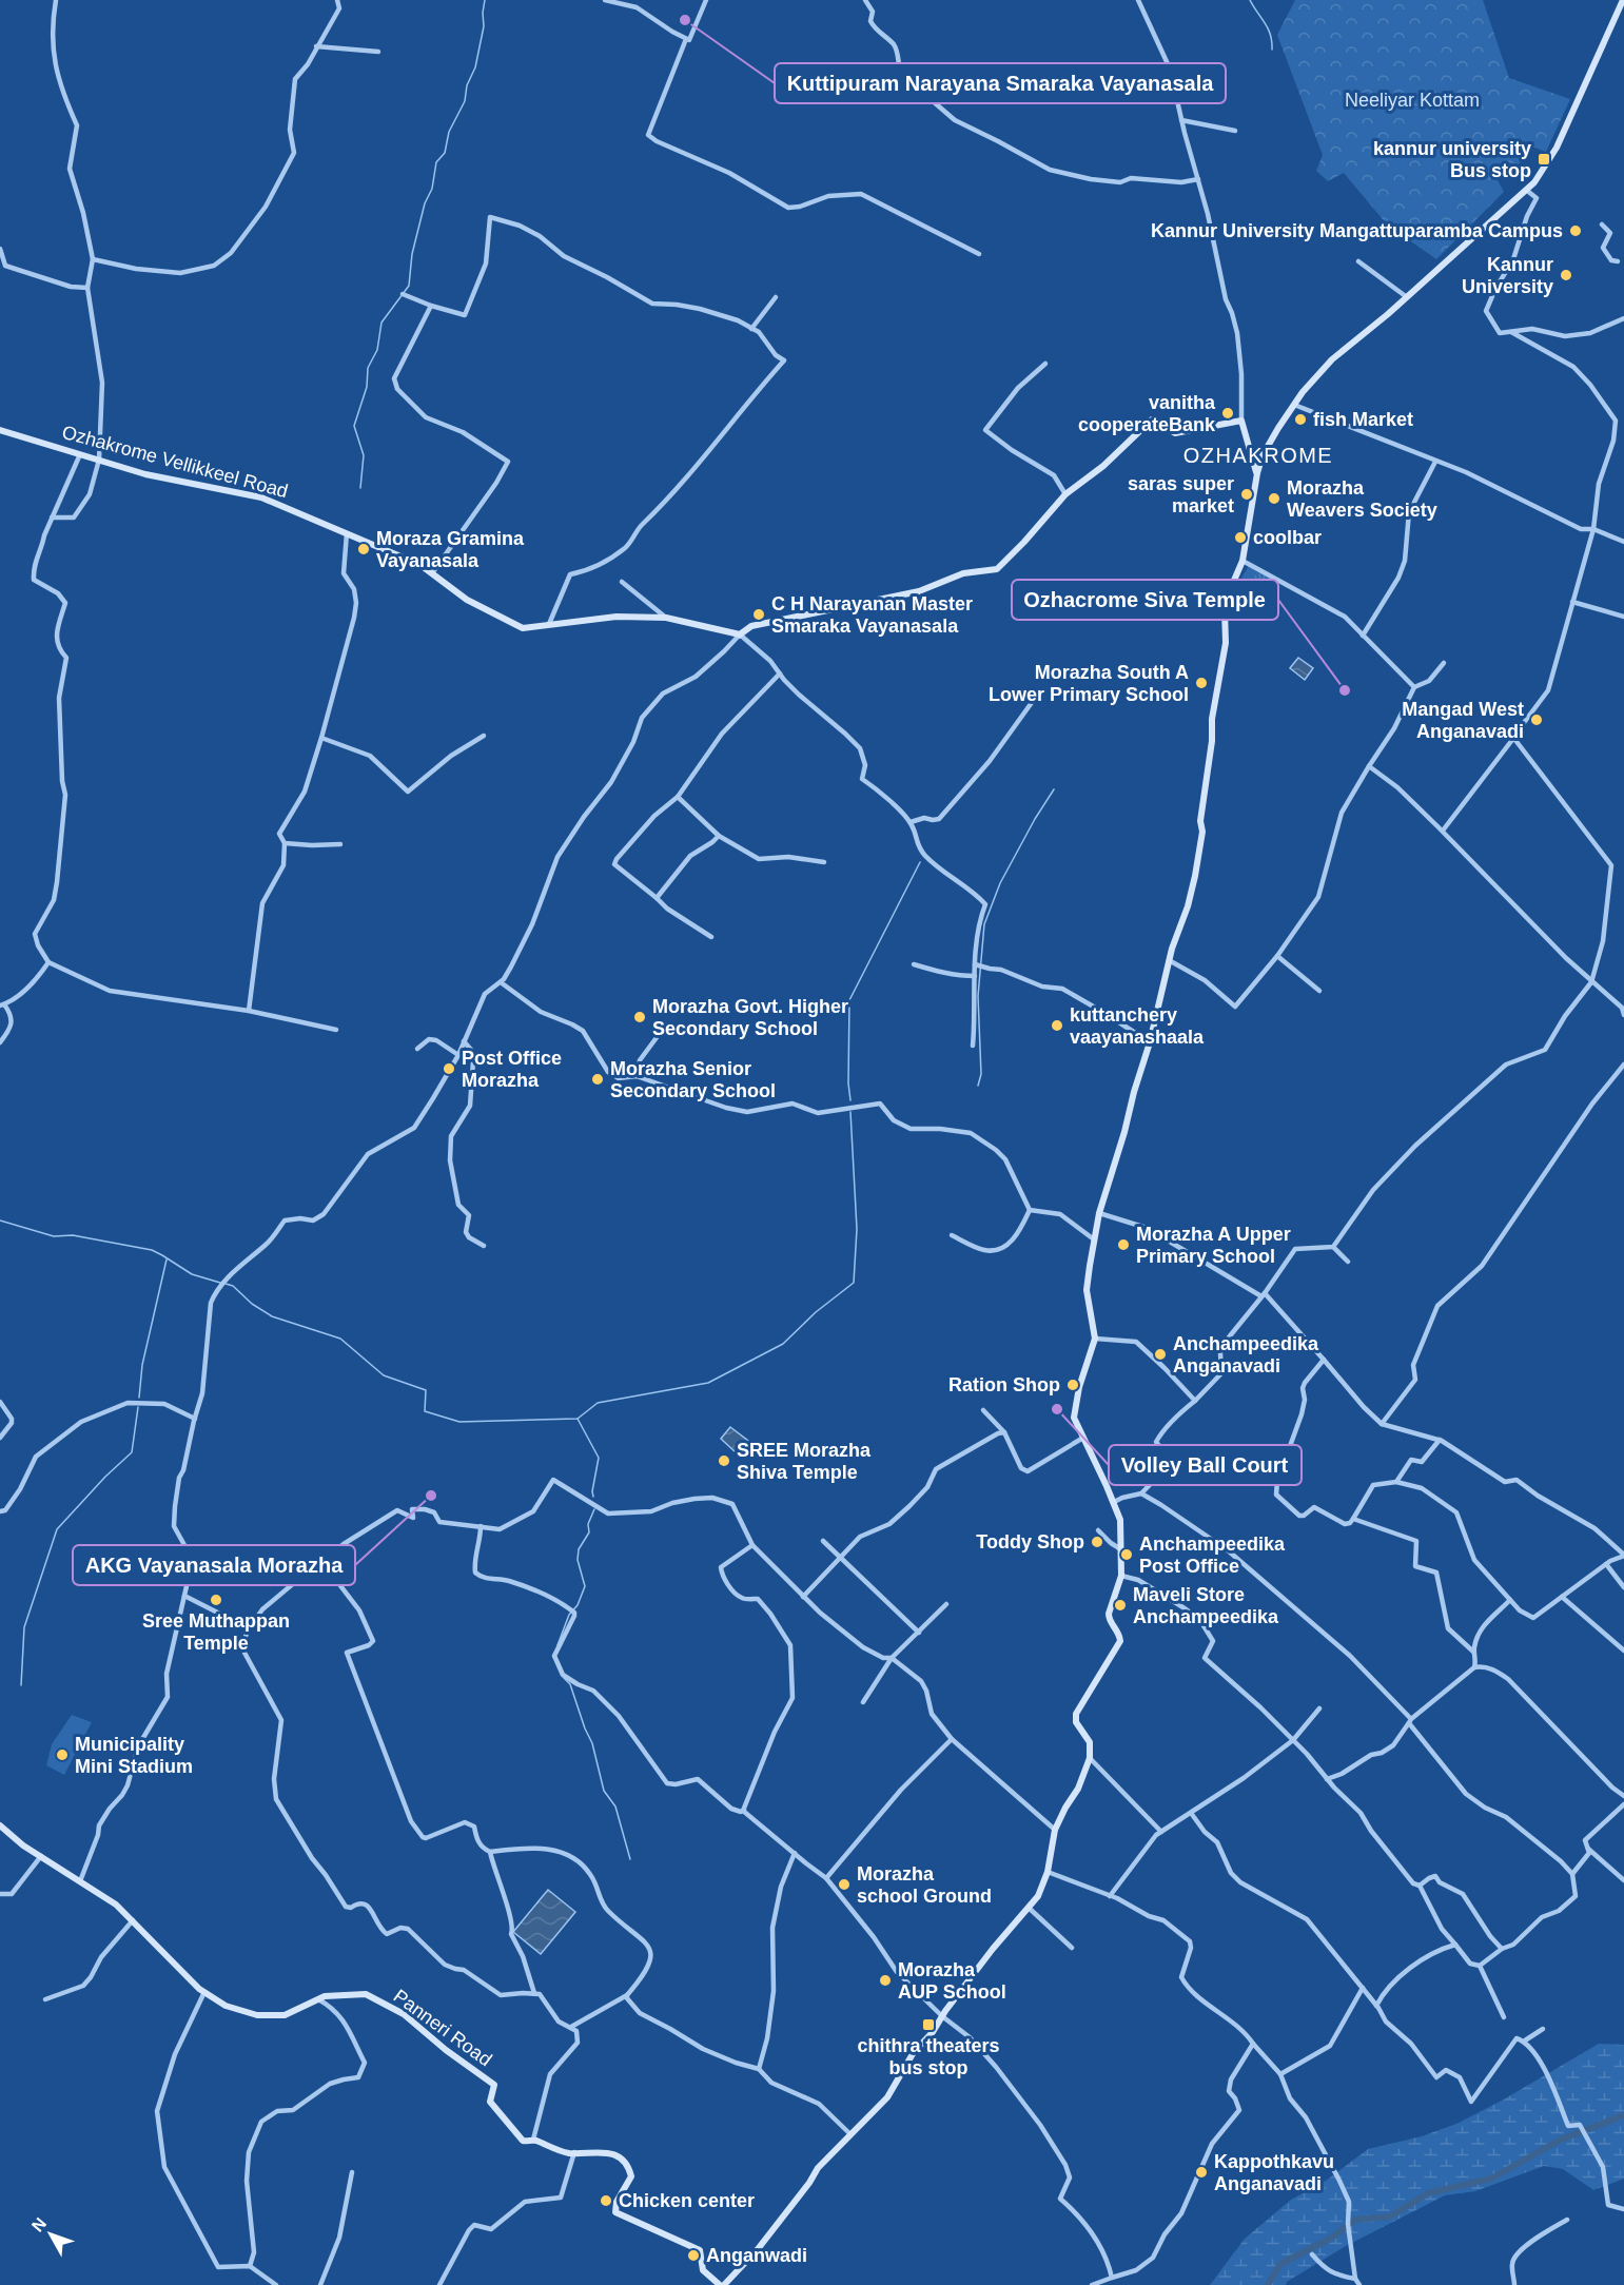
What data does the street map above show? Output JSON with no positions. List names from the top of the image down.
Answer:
{
  "streets": {
    "main road": ["Ozhakrome Vellikkeel Road", "Panneri Road"]
  },
  "districts": ["OZHAKROME"],
  "parks": ["Neeliyar Kottam"],
  "places": {
    "other": [
      "Kuttipuram Narayana Smaraka Vayanasala",
      "Kannur University Mangattuparamba Campus",
      "Kannur University",
      "vanitha cooperateBank",
      "fish Market",
      "saras super market",
      "Morazha Weavers Society",
      "coolbar",
      "Moraza Gramina Vayanasala",
      "C H Narayanan Master Smaraka Vayanasala",
      "Morazha South A Lower Primary School",
      "Ozhacrome Siva Temple",
      "Mangad West Anganavadi",
      "Morazha Govt. Higher Secondary School",
      "kuttanchery vaayanashaala",
      "Post Office Morazha",
      "Morazha Senior Secondary School",
      "Morazha A Upper Primary School",
      "Anchampeedika Anganavadi",
      "Ration Shop",
      "Volley Ball Court",
      "SREE Morazha Shiva Temple",
      "AKG Vayanasala Morazha",
      "Toddy Shop",
      "Anchampeedika Post Office",
      "Sree Muthappan Temple",
      "Maveli Store Anchampeedika",
      "Municipality Mini Stadium",
      "Morazha school Ground",
      "Morazha AUP School",
      "Kappothkavu Anganavadi",
      "Chicken center",
      "Anganwadi"
    ],
    "transit": ["kannur university Bus stop", "chithra theaters bus stop"]
  },
  "north": "top left"
}
